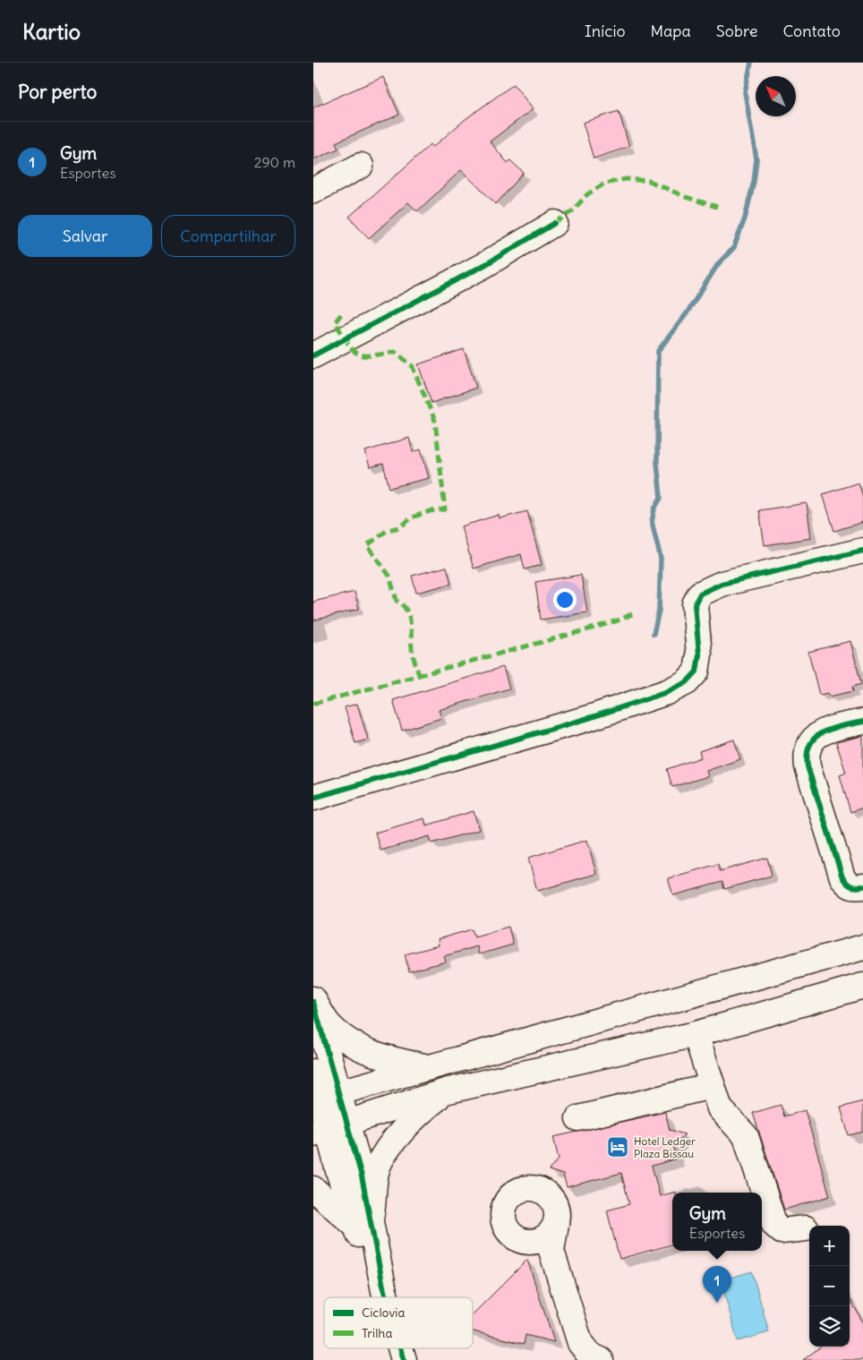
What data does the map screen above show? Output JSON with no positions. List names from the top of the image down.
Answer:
{
  "places": {
    "hotel": ["Hotel Ledger Plaza Bissau"]
  },
  "legend": ["Ciclovia", "Trilha"],
  "north": "top left",
  "page": {
    "header": "Kartio",
    "nav": [
      "Início",
      "Mapa",
      "Sobre",
      "Contato"
    ],
    "heading": "Por perto",
    "list": [
      {
        "mark": "1",
        "name": "Gym",
        "note": "Esportes",
        "value": "290 m"
      }
    ],
    "buttons": ["Salvar", "Compartilhar"],
    "popup": ["Gym", "Esportes"],
    "map_buttons": ["+", "−"],
    "pins": "1"
  }
}
